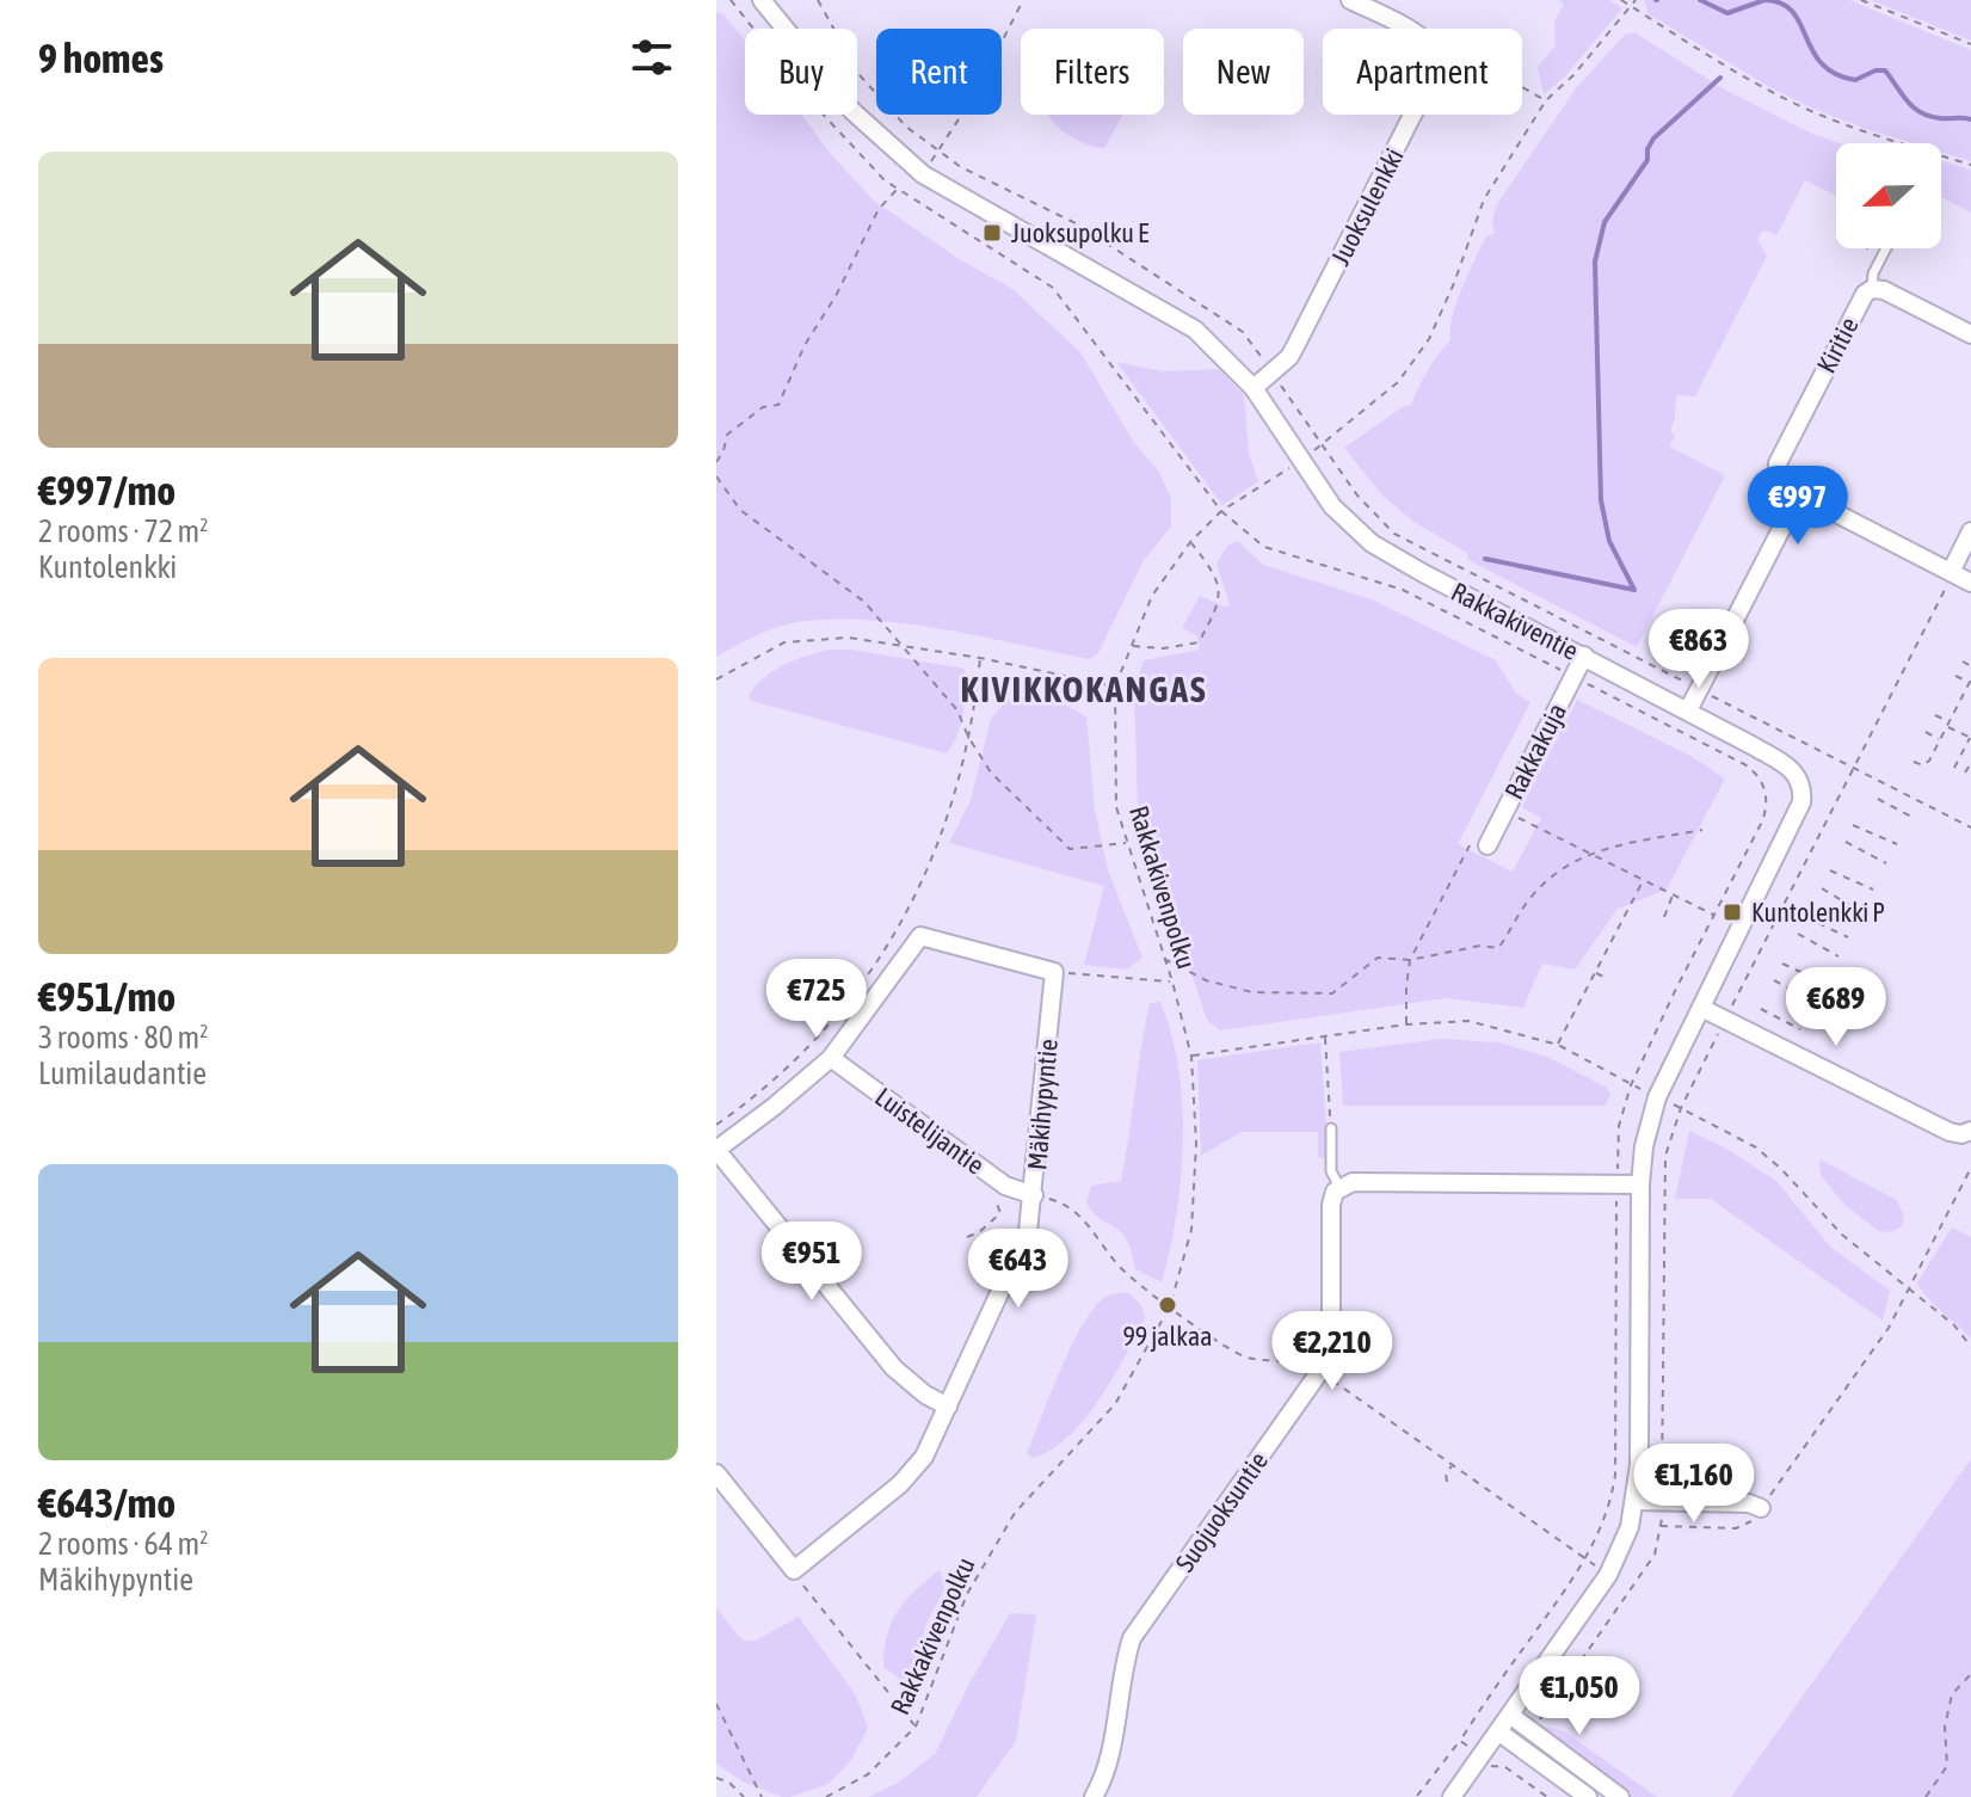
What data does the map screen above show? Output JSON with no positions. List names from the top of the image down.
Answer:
{
  "streets": {
    "street": [
      "Juoksulenkki",
      "Kiritie",
      "Rakkakiventie",
      "Rakkakuja",
      "Mäkihypyntie",
      "Luistelijantie",
      "Suojuoksuntie"
    ],
    "path": ["Rakkakivenpolku"]
  },
  "crossings": [
    ["Juoksulenkki", "Rakkakiventie"],
    ["Rakkakiventie", "Rakkakuja"],
    ["Rakkakiventie", "Rakkakivenpolku"],
    ["Mäkihypyntie", "Luistelijantie"]
  ],
  "districts": ["KIVIKKOKANGAS"],
  "places": {
    "transit": ["Juoksupolku E", "Kuntolenkki P"],
    "other": ["99 jalkaa"]
  },
  "north": "left",
  "page": {
    "heading": "9 homes",
    "chip": [
      "Buy",
      "Rent",
      "Filters",
      "New",
      "Apartment"
    ],
    "list": [
      {
        "name": "€997/mo",
        "note": "2 rooms · 72 m² · Kuntolenkki"
      },
      {
        "name": "€951/mo",
        "note": "3 rooms · 80 m² · Lumilaudantie"
      },
      {
        "name": "€643/mo",
        "note": "2 rooms · 64 m² · Mäkihypyntie"
      }
    ],
    "price": [
      "€997",
      "€863",
      "€725",
      "€689",
      "€951",
      "€643",
      "€2,210",
      "€1,160",
      "€1,050"
    ]
  }
}
